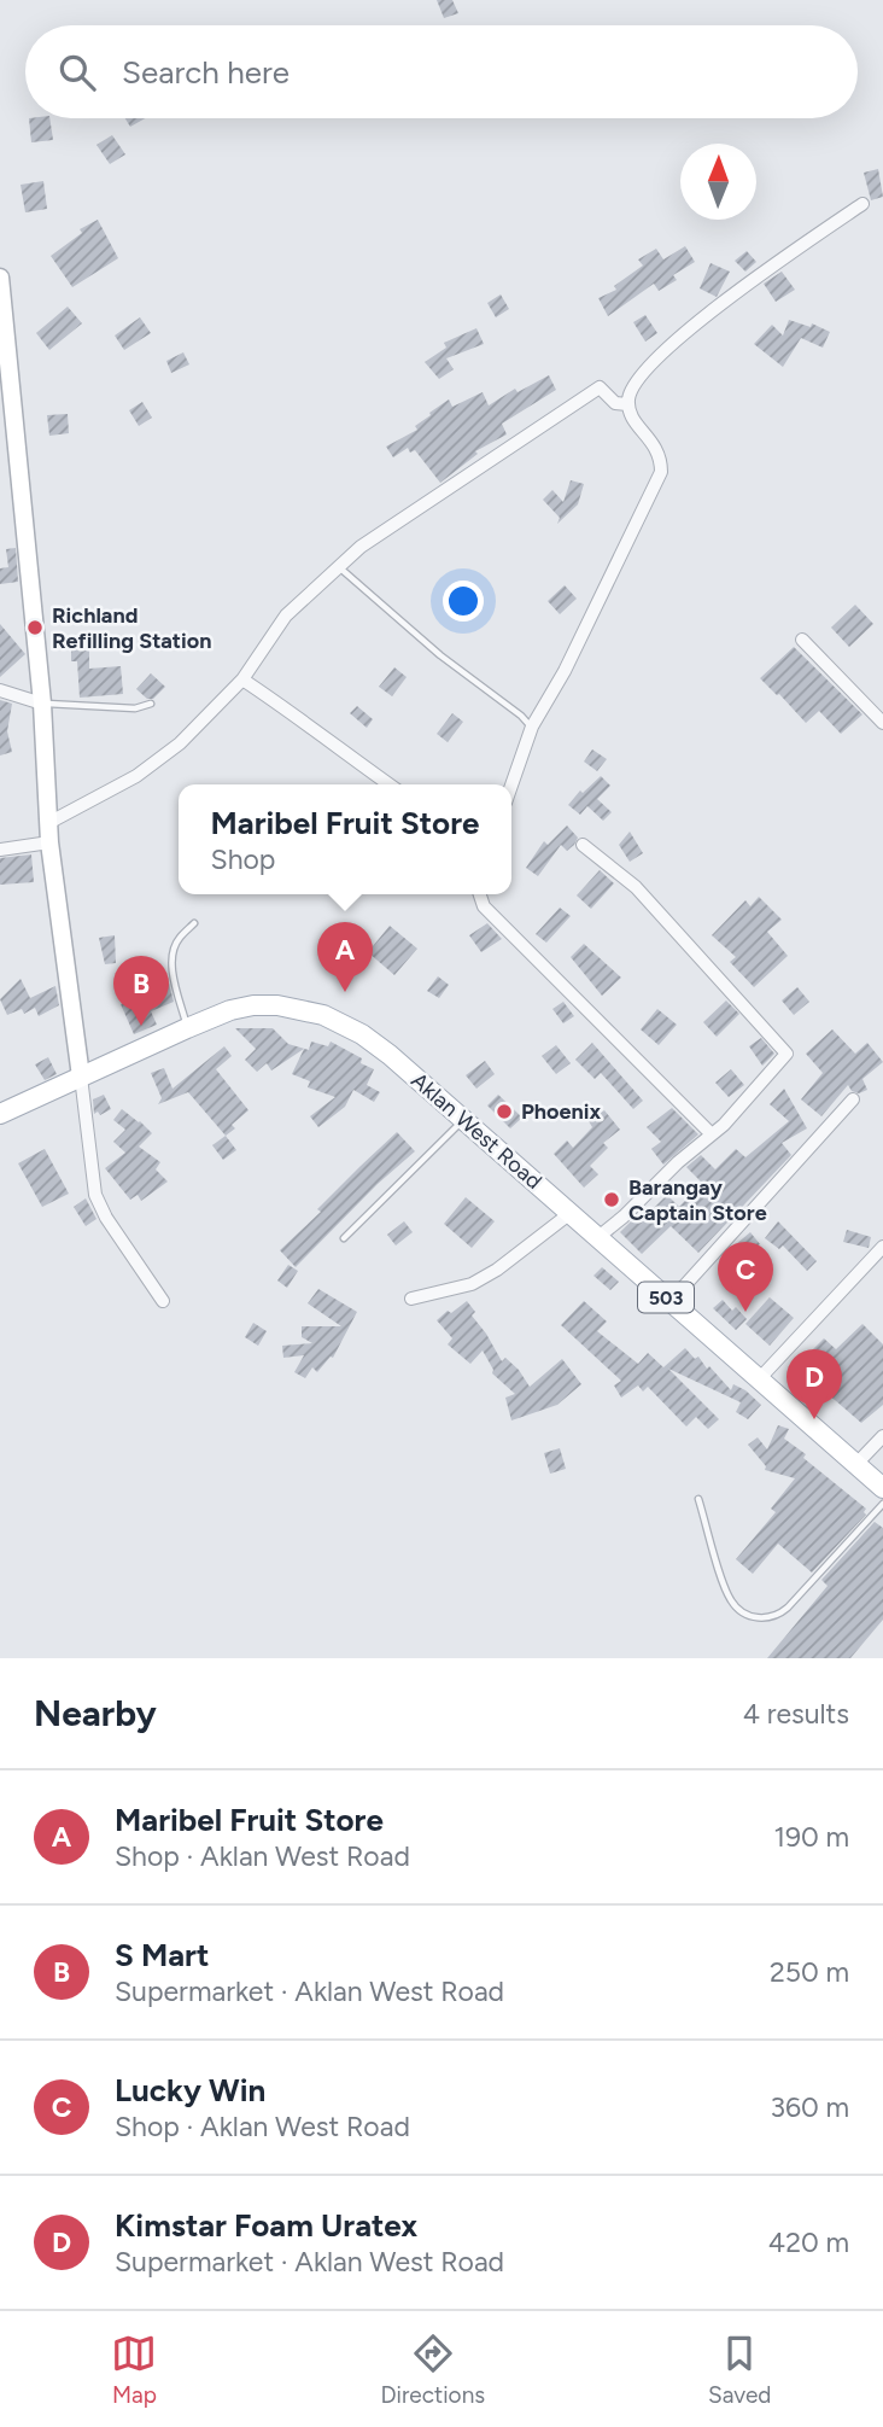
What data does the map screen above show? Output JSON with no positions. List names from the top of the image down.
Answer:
{
  "streets": {
    "main road": ["Aklan West Road", "503"]
  },
  "places": ["Richland Refilling Station", "Phoenix", "Barangay Captain Store"],
  "north": "top",
  "page": {
    "search": "Search here",
    "popup": ["Maribel Fruit Store", "Shop"],
    "pins": [
      "A",
      "B",
      "C",
      "D"
    ],
    "heading": ["Nearby", "4 results"],
    "list": [
      {
        "mark": "A",
        "name": "Maribel Fruit Store",
        "note": "Shop · Aklan West Road",
        "value": "190 m"
      },
      {
        "mark": "B",
        "name": "S Mart",
        "note": "Supermarket · Aklan West Road",
        "value": "250 m"
      },
      {
        "mark": "C",
        "name": "Lucky Win",
        "note": "Shop · Aklan West Road",
        "value": "360 m"
      },
      {
        "mark": "D",
        "name": "Kimstar Foam Uratex",
        "note": "Supermarket · Aklan West Road",
        "value": "420 m"
      }
    ],
    "nav": ["Map", "Directions", "Saved"]
  }
}
